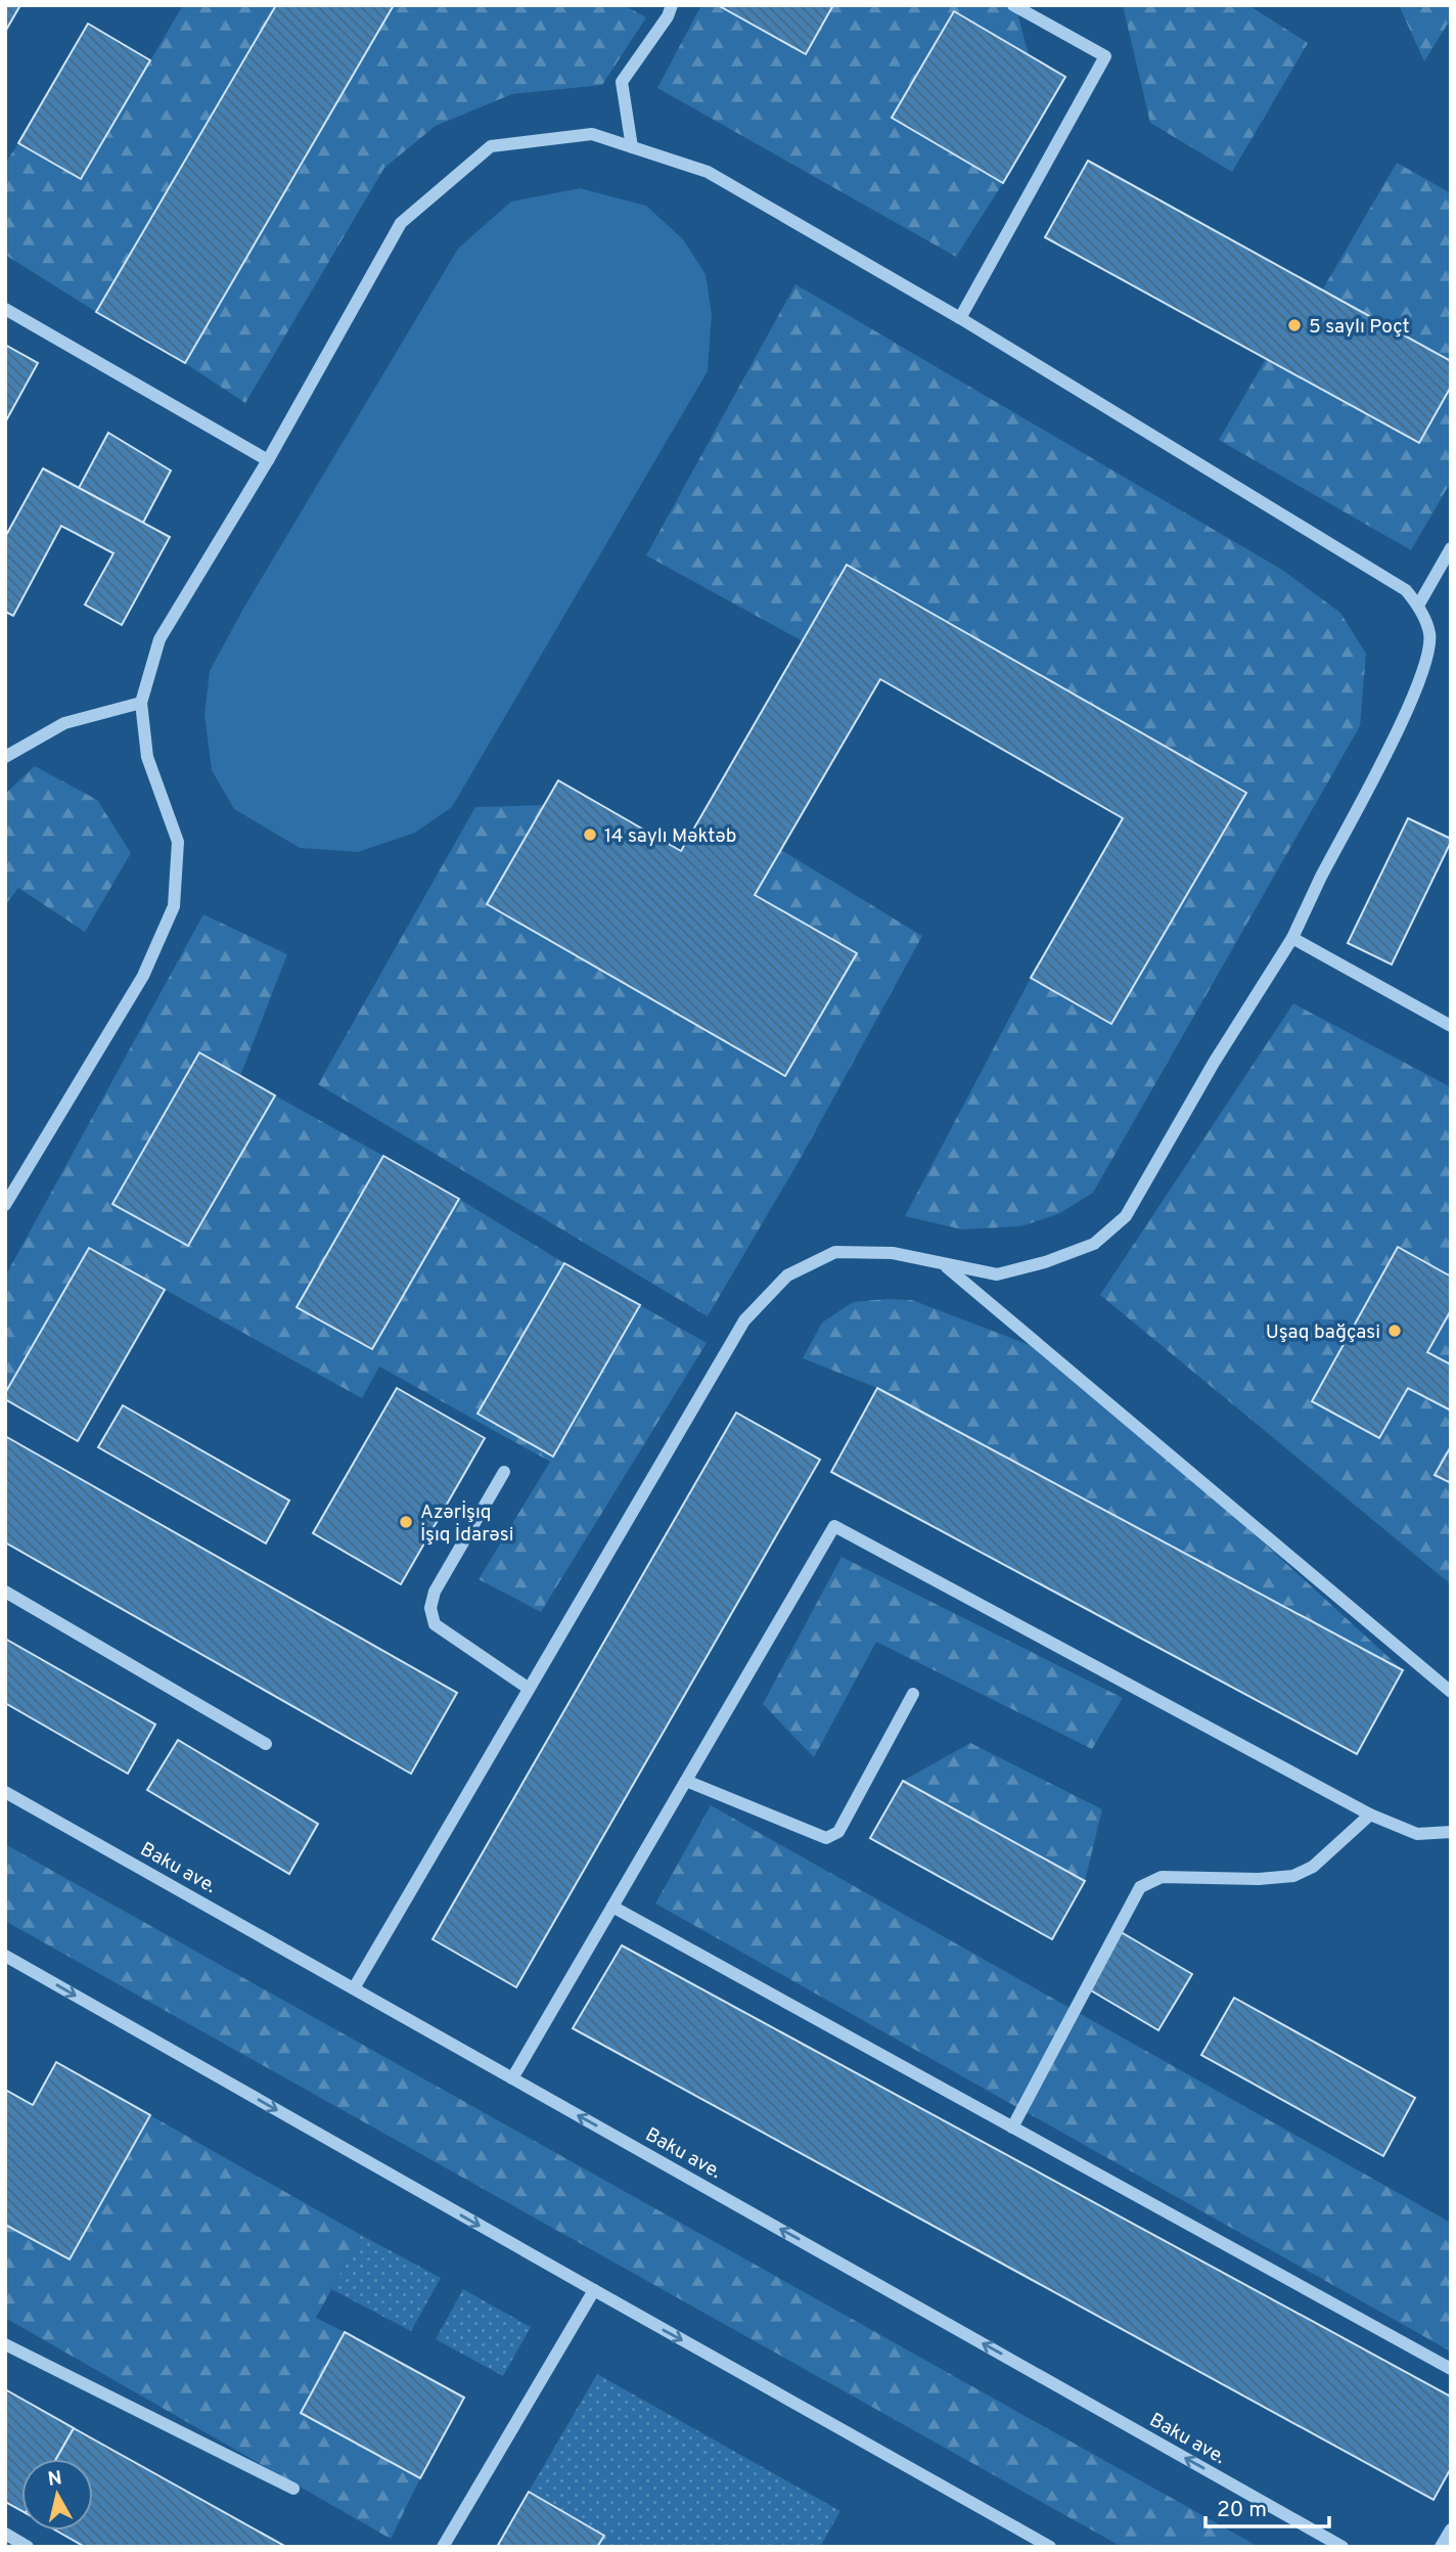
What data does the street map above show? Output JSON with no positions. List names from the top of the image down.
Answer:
{
  "streets": {
    "street": ["Baku ave."]
  },
  "one_way": ["Baku ave."],
  "places": [
    "5 saylı Poçt",
    "14 saylı Məktəb",
    "Uşaq bağçasi",
    "Azərİşıq İşıq İdarəsi"
  ],
  "scale_bar": "20 m",
  "north": "top"
}
